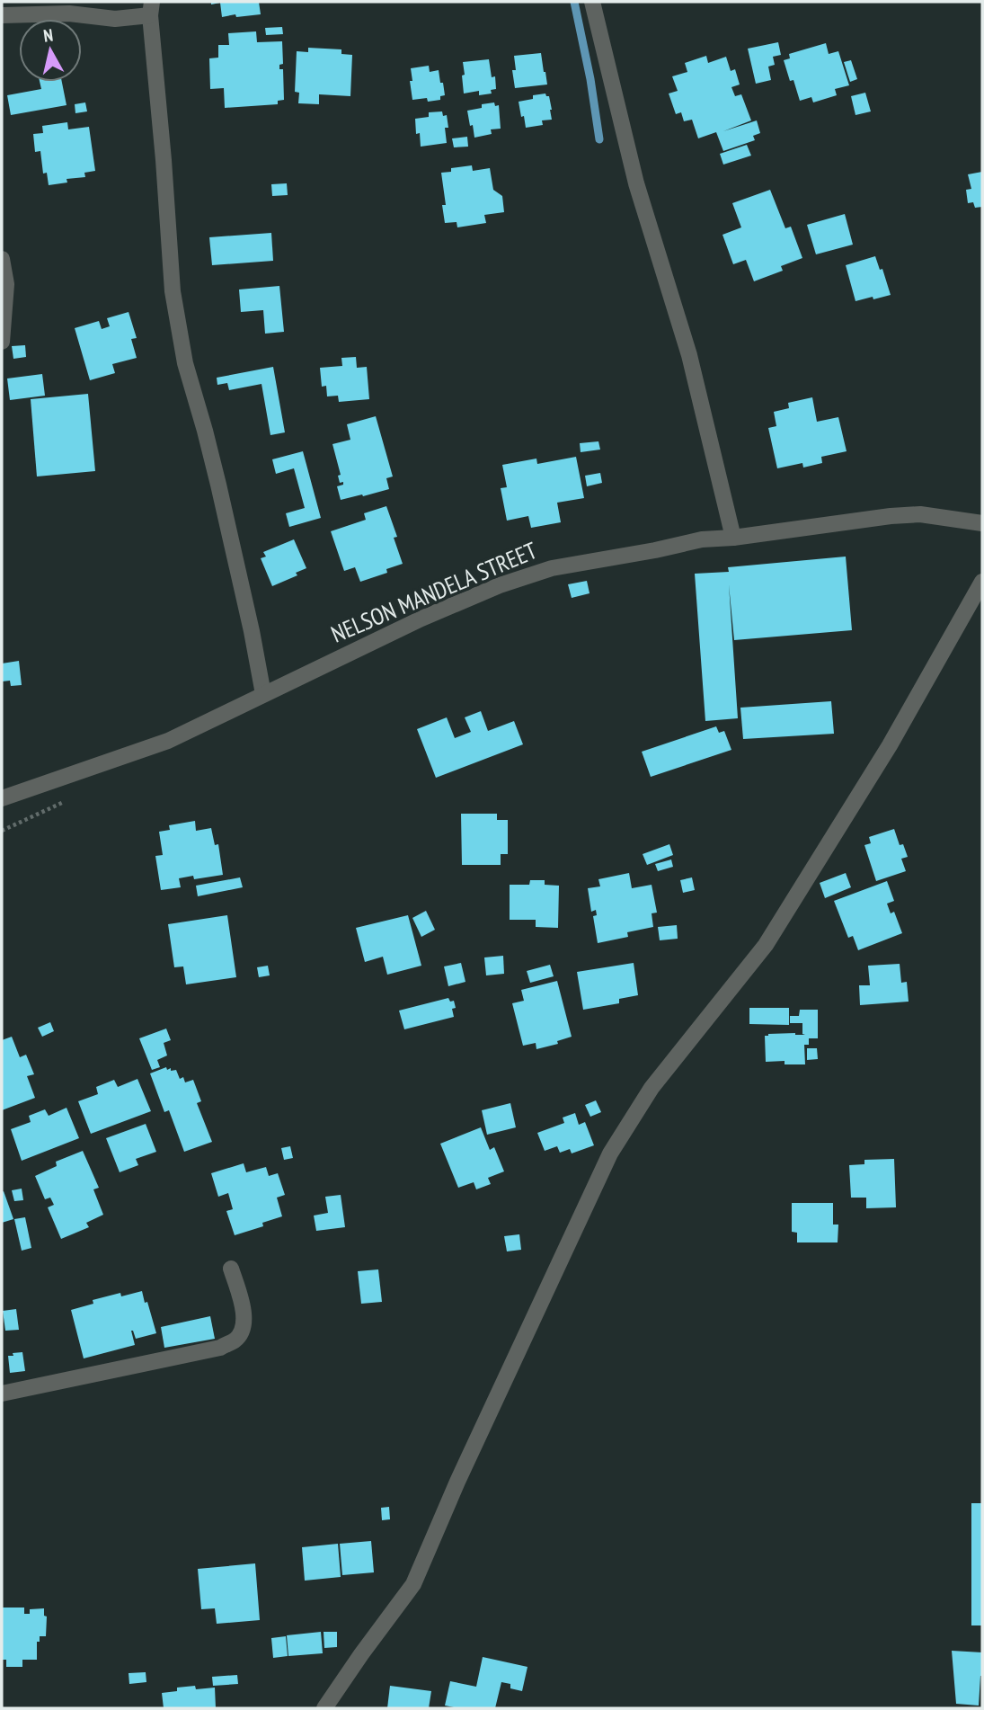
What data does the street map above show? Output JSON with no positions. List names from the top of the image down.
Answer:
{
  "streets": {
    "street": ["NELSON MANDELA STREET"]
  },
  "north": "top"
}
